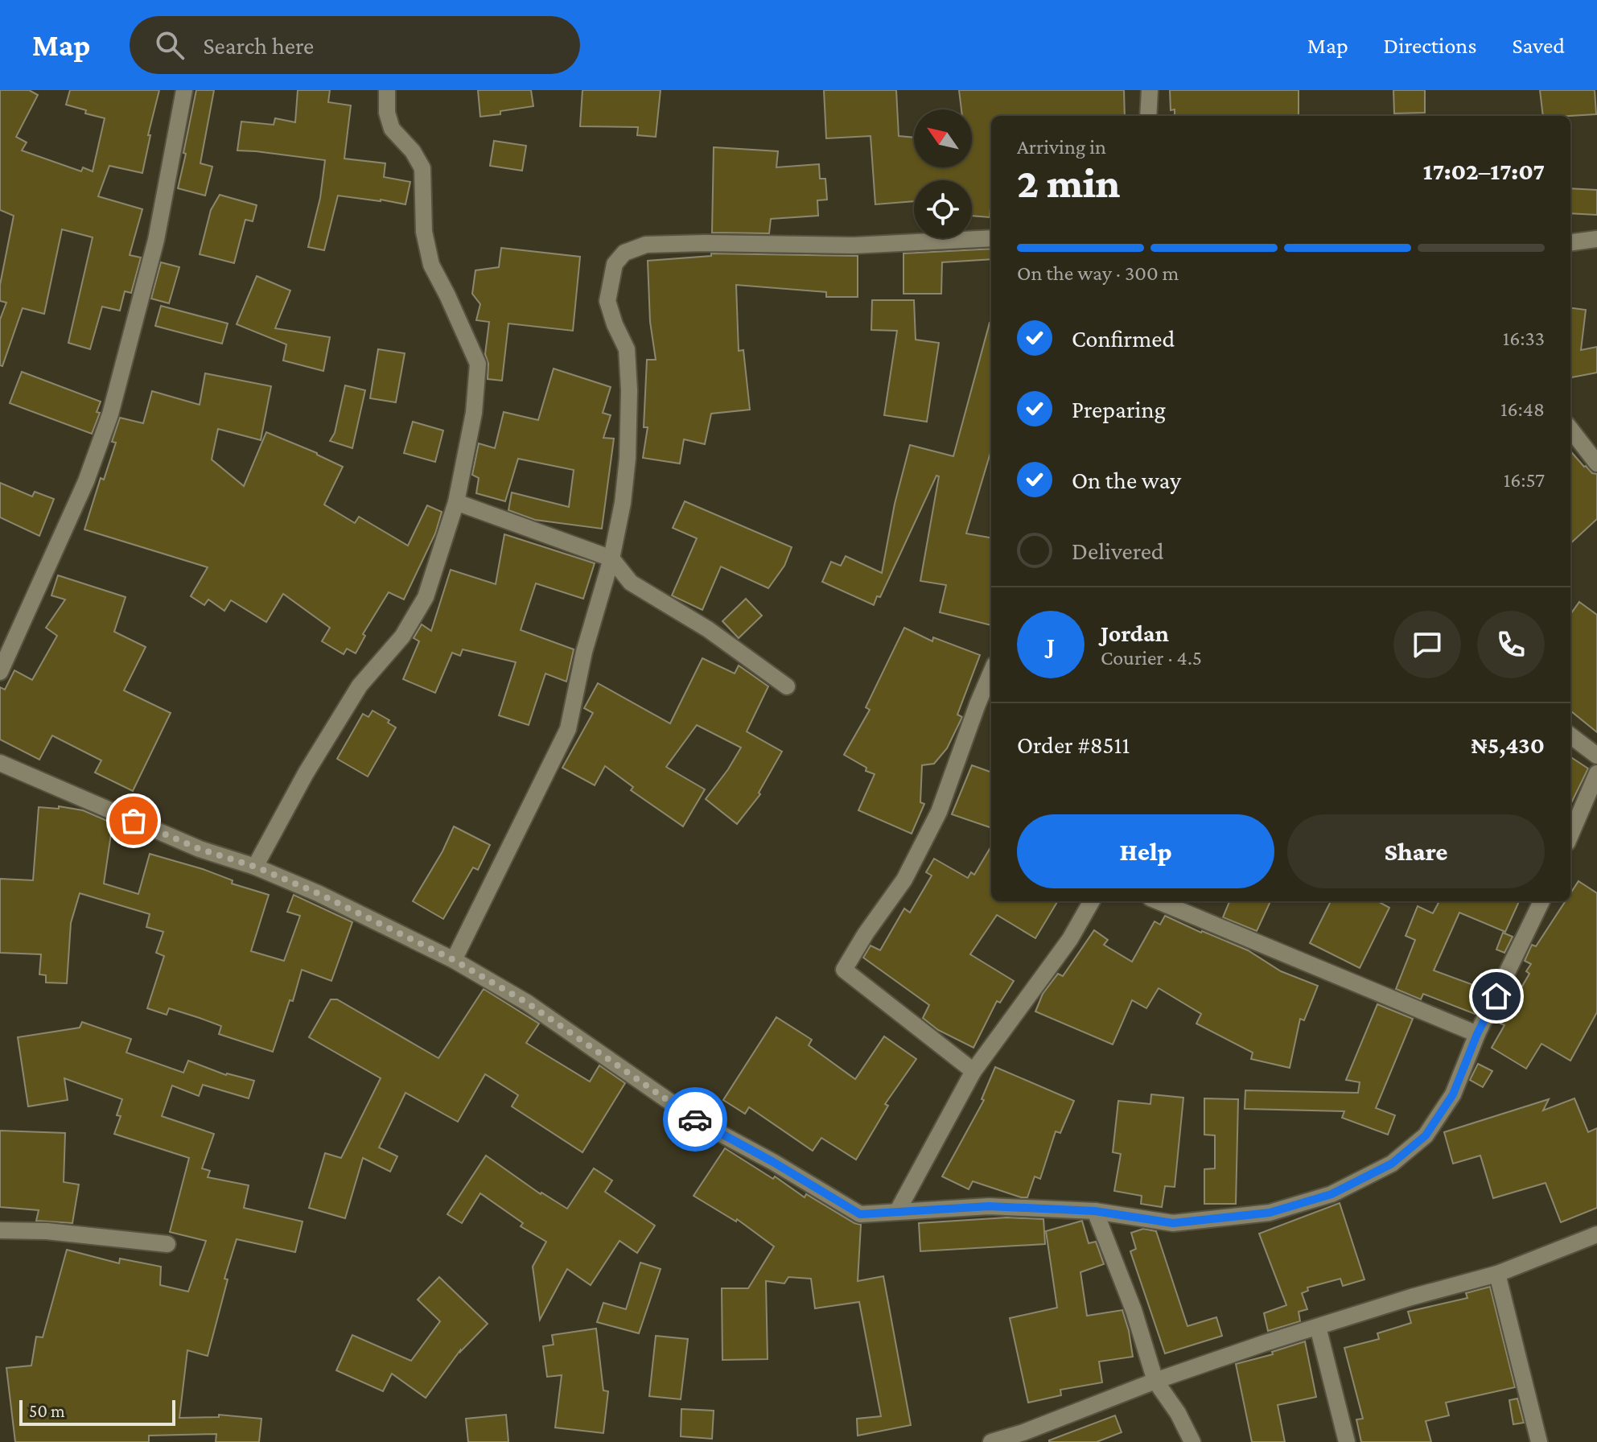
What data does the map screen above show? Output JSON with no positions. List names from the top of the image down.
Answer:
{
  "scale_bar": "50 m",
  "north": "top left",
  "page": {
    "header": "Map",
    "search": "Search here",
    "nav": ["Map", "Directions", "Saved"],
    "heading": ["2 min", "Arriving in", "17:02–17:07"],
    "panel": [
      "Jordan",
      "Courier · 4.5",
      "Order #8511",
      "₦5,430"
    ],
    "bar": "On the way · 300 m",
    "list": [
      ["Confirmed", "16:33"],
      ["Preparing", "16:48"],
      ["On the way", "16:57"],
      "Delivered"
    ],
    "round": "J",
    "buttons": ["Help", "Share"],
    "scale": "50 m"
  }
}
